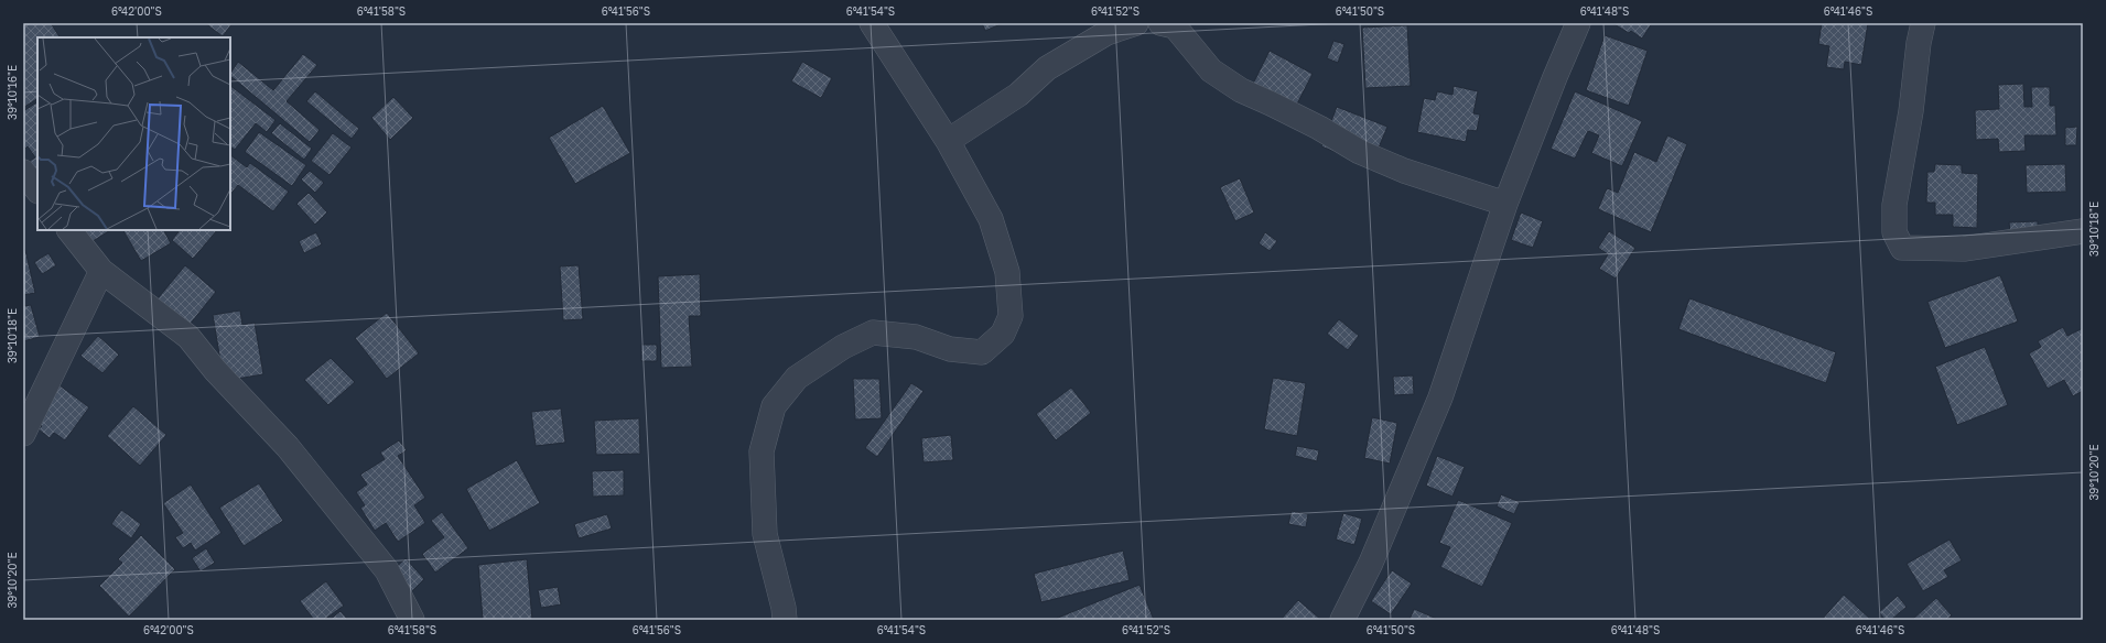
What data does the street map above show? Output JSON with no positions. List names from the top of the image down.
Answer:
{
  "coordinates": [
    "6°42'00\"S",
    "6°41'58\"S",
    "6°41'56\"S",
    "6°41'54\"S",
    "6°41'52\"S",
    "6°41'50\"S",
    "6°41'48\"S",
    "6°41'46\"S",
    "39°10'16\"E",
    "39°10'18\"E",
    "39°10'20\"E"
  ]
}
